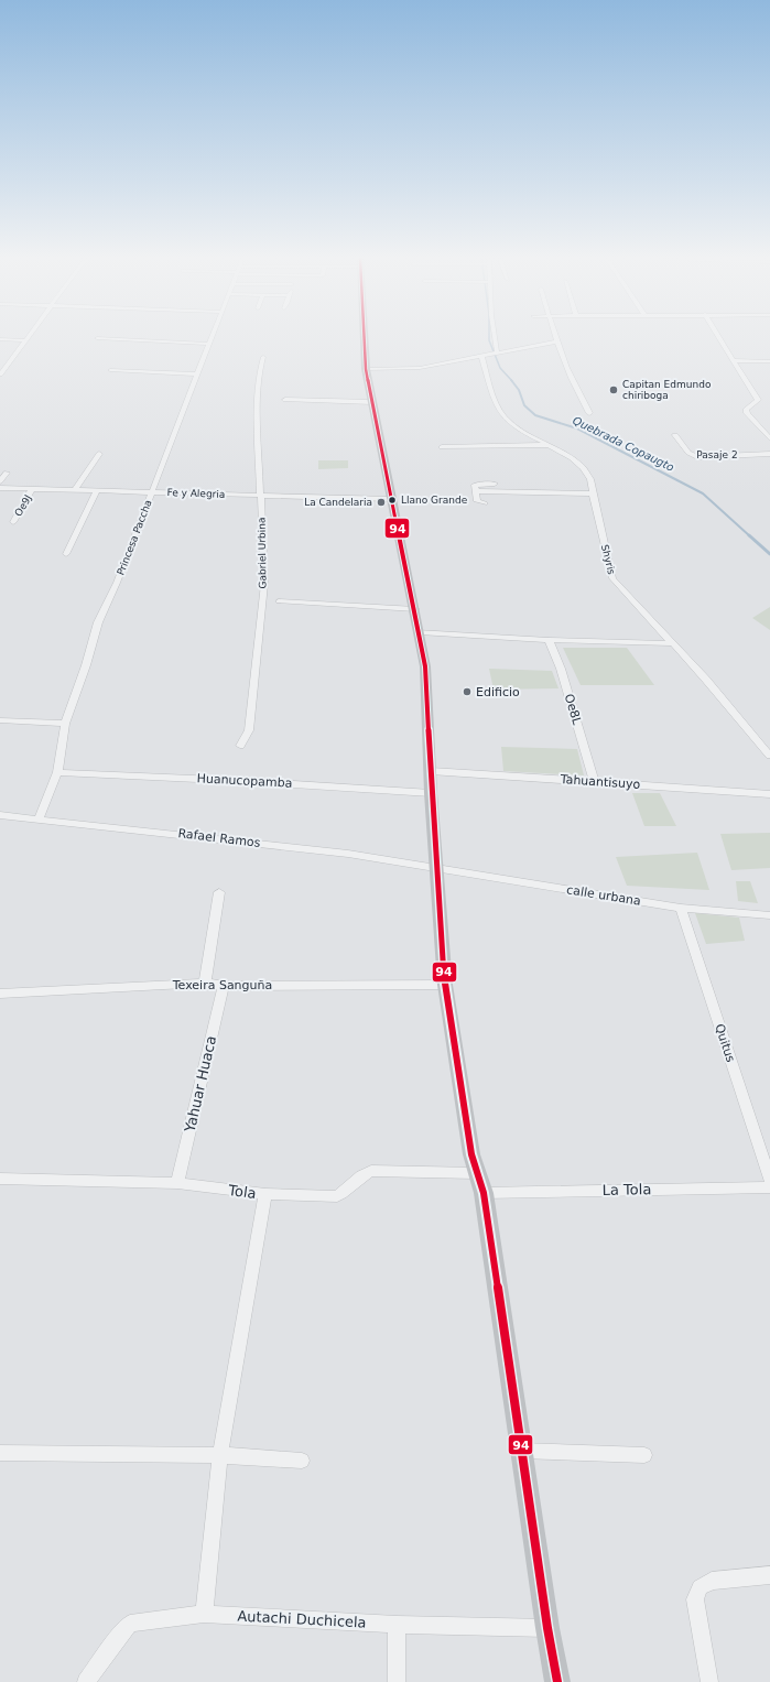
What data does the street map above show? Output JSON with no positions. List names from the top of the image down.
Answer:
{
  "streets": {
    "street": [
      "Pasaje 2",
      "Fe y Alegria",
      "Oe9J",
      "Princesa Paccha",
      "Gabriel Urbina",
      "Shyris",
      "Oe8L",
      "Huanucopamba",
      "Tahuantisuyo",
      "Rafael Ramos",
      "calle urbana",
      "Texeira Sanguña",
      "Quitus",
      "Yahuar Huaca",
      "La Tola",
      "Tola",
      "Autachi Duchicela"
    ]
  },
  "crossings": [
    ["Fe y Alegria", "Oe9J"],
    ["Fe y Alegria", "Princesa Paccha"],
    ["Fe y Alegria", "Gabriel Urbina"],
    ["Princesa Paccha", "Huanucopamba"],
    ["Princesa Paccha", "Rafael Ramos"],
    ["Oe8L", "Tahuantisuyo"],
    ["Rafael Ramos", "calle urbana"],
    ["calle urbana", "Quitus"],
    ["Texeira Sanguña", "Yahuar Huaca"],
    ["Yahuar Huaca", "Tola"]
  ],
  "water": ["Quebrada Copaugto"],
  "places": [
    "Capitan Edmundo chiriboga",
    "Llano Grande",
    "La Candelaria",
    "Edificio"
  ],
  "lines": ["transit line 94"]
}
